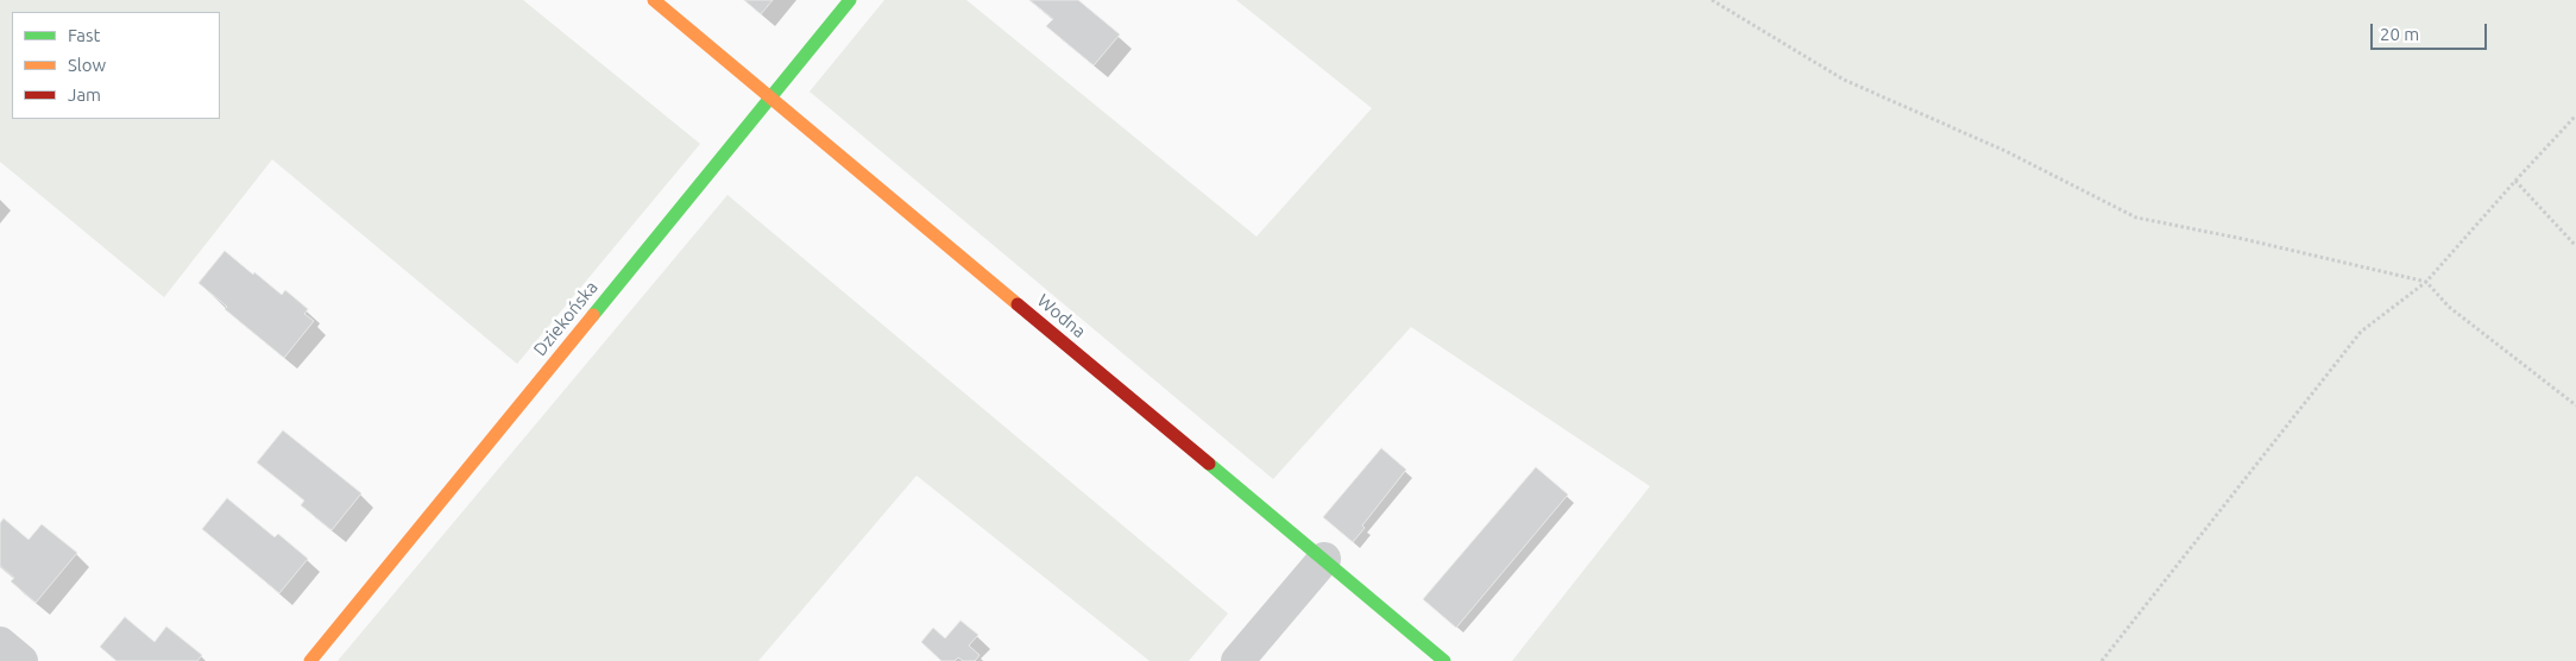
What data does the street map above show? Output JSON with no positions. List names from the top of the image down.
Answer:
{
  "streets": {
    "street": ["Wodna", "Dziekońska"]
  },
  "crossings": [
    ["Wodna", "Dziekońska"]
  ],
  "legend": ["Fast", "Slow", "Jam"],
  "scale_bar": "20 m"
}
